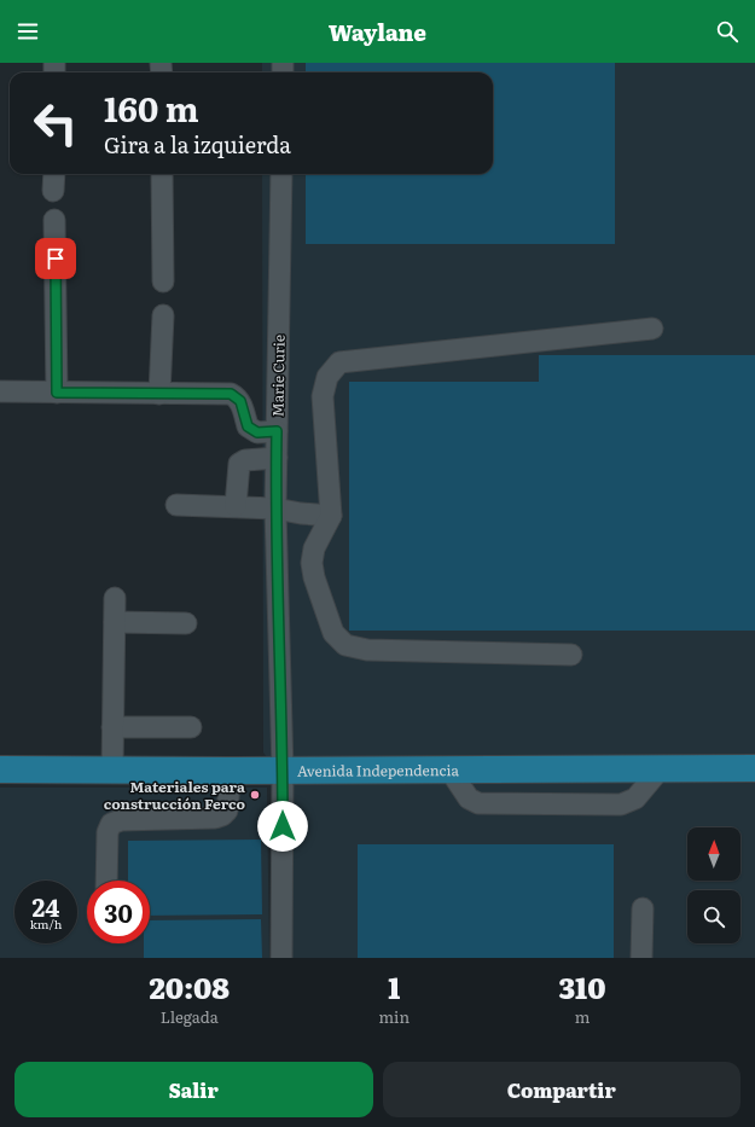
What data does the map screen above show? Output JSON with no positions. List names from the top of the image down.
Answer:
{
  "streets": {
    "main road": ["Avenida Independencia"],
    "street": ["Marie Curie"]
  },
  "crossings": [
    ["Marie Curie", "Avenida Independencia"]
  ],
  "places": ["Materiales para construcción Ferco"],
  "north": "top",
  "page": {
    "header": "Waylane",
    "turn": ["160 m", "Gira a la izquierda"],
    "speed": "24 km/h",
    "limit": "30",
    "eta": [
      "20:08",
      "Llegada",
      "1",
      "min",
      "310",
      "m"
    ],
    "buttons": ["Salir", "Compartir"]
  }
}
